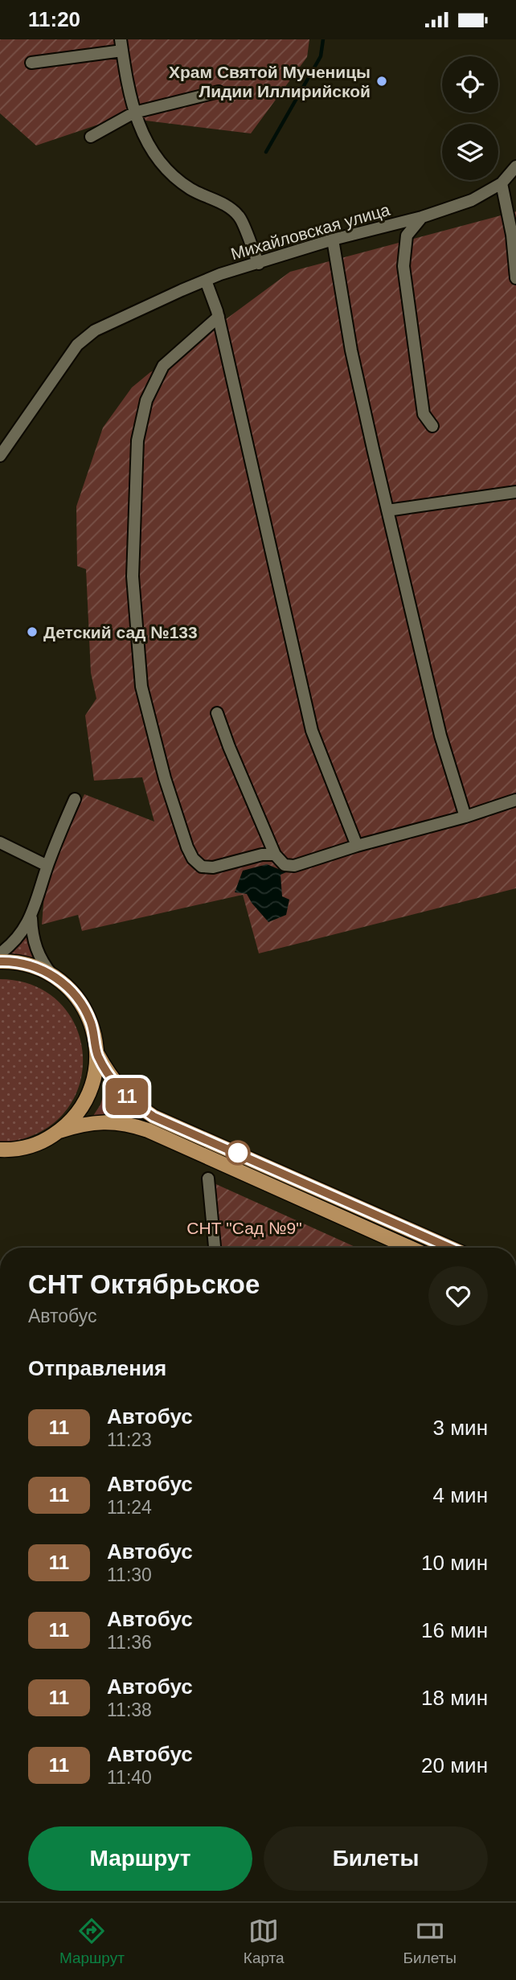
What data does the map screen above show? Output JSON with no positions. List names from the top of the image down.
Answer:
{
  "streets": {
    "street": ["Михайловская улица"]
  },
  "parks": ["СНТ \"Сад №9\""],
  "places": ["Храм Святой Мученицы Лидии Иллирийской", "Детский сад №133"],
  "lines": ["bus line 11"],
  "page": {
    "status": "11:20",
    "on_map": "11",
    "heading": [
      ["СНТ Октябрьское", "Автобус"],
      "Отправления"
    ],
    "list": [
      {
        "mark": "11",
        "name": "Автобус",
        "note": "11:23",
        "value": "3 мин"
      },
      {
        "mark": "11",
        "name": "Автобус",
        "note": "11:24",
        "value": "4 мин"
      },
      {
        "mark": "11",
        "name": "Автобус",
        "note": "11:30",
        "value": "10 мин"
      },
      {
        "mark": "11",
        "name": "Автобус",
        "note": "11:36",
        "value": "16 мин"
      },
      {
        "mark": "11",
        "name": "Автобус",
        "note": "11:38",
        "value": "18 мин"
      },
      {
        "mark": "11",
        "name": "Автобус",
        "note": "11:40",
        "value": "20 мин"
      }
    ],
    "buttons": ["Маршрут", "Билеты"],
    "tabs": ["Маршрут", "Карта", "Билеты"]
  }
}
